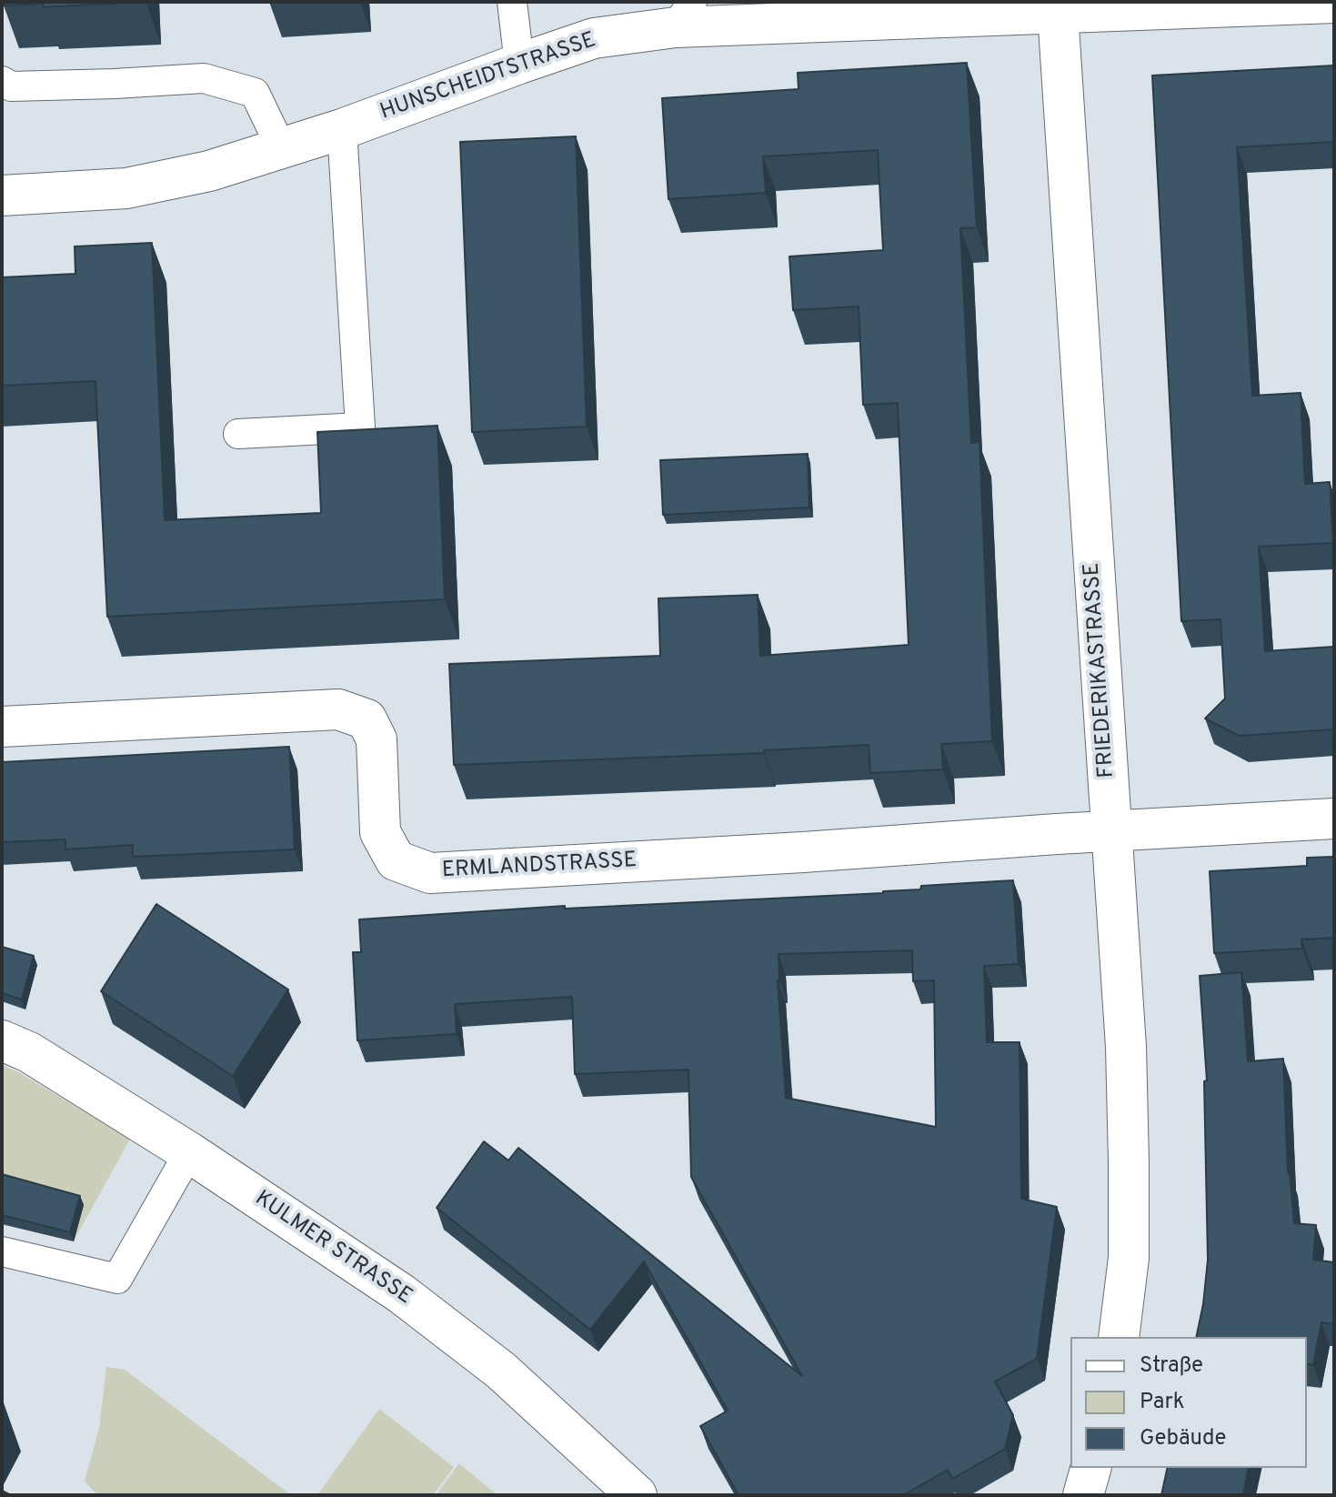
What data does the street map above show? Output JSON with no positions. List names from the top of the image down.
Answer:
{
  "streets": {
    "street": [
      "HUNSCHEIDTSTRASSE",
      "FRIEDERIKASTRASSE",
      "ERMLANDSTRASSE",
      "KULMER STRASSE"
    ]
  },
  "crossings": [
    ["HUNSCHEIDTSTRASSE", "FRIEDERIKASTRASSE"],
    ["FRIEDERIKASTRASSE", "ERMLANDSTRASSE"]
  ],
  "legend": ["Straße", "Park", "Gebäude"]
}
